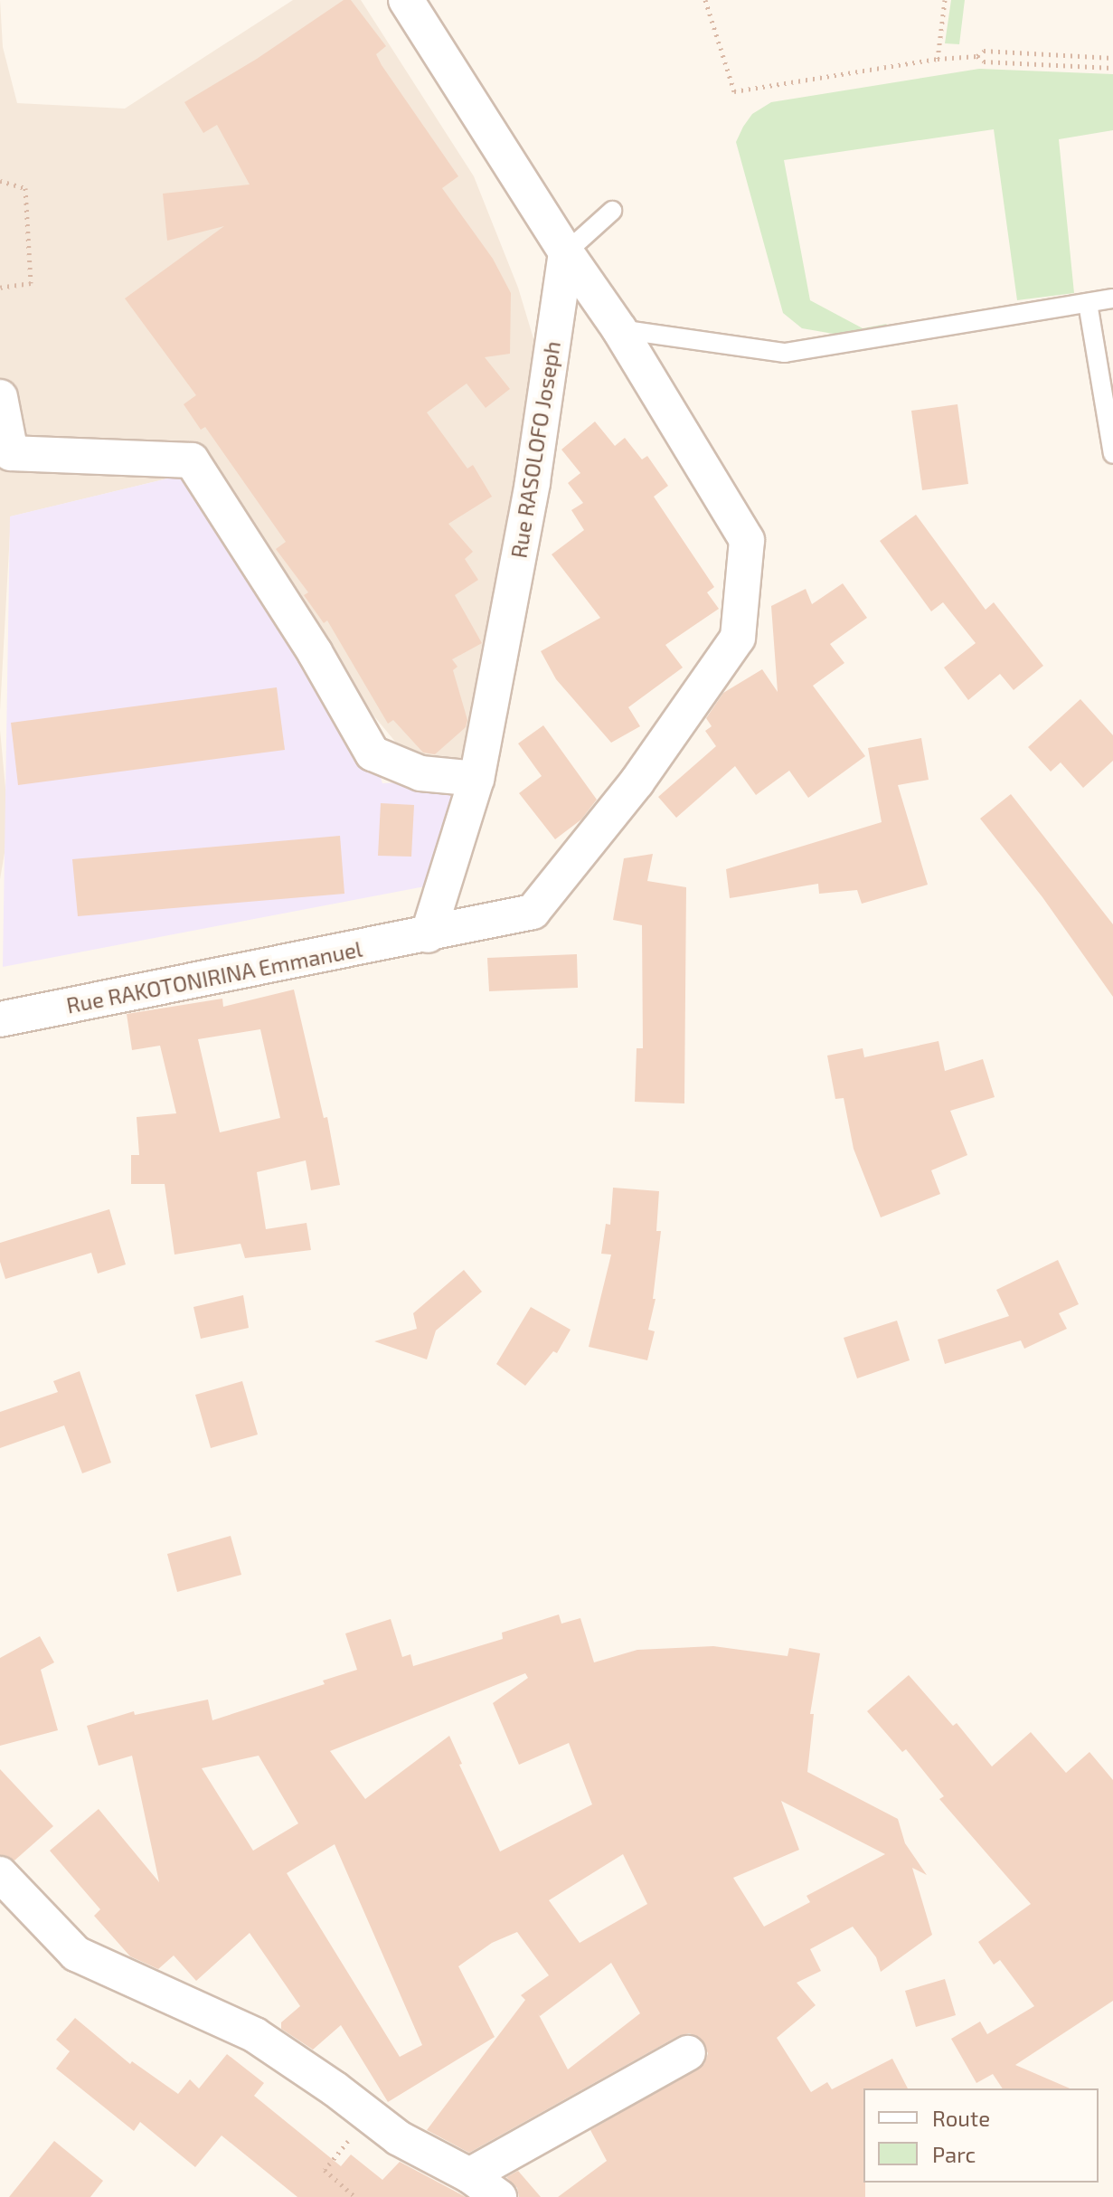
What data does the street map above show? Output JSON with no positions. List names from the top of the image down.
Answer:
{
  "streets": {
    "street": ["Rue RASOLOFO Joseph", "Rue RAKOTONIRINA Emmanuel"]
  },
  "crossings": [
    ["Rue RASOLOFO Joseph", "Rue RAKOTONIRINA Emmanuel"]
  ],
  "legend": ["Route", "Parc"]
}
